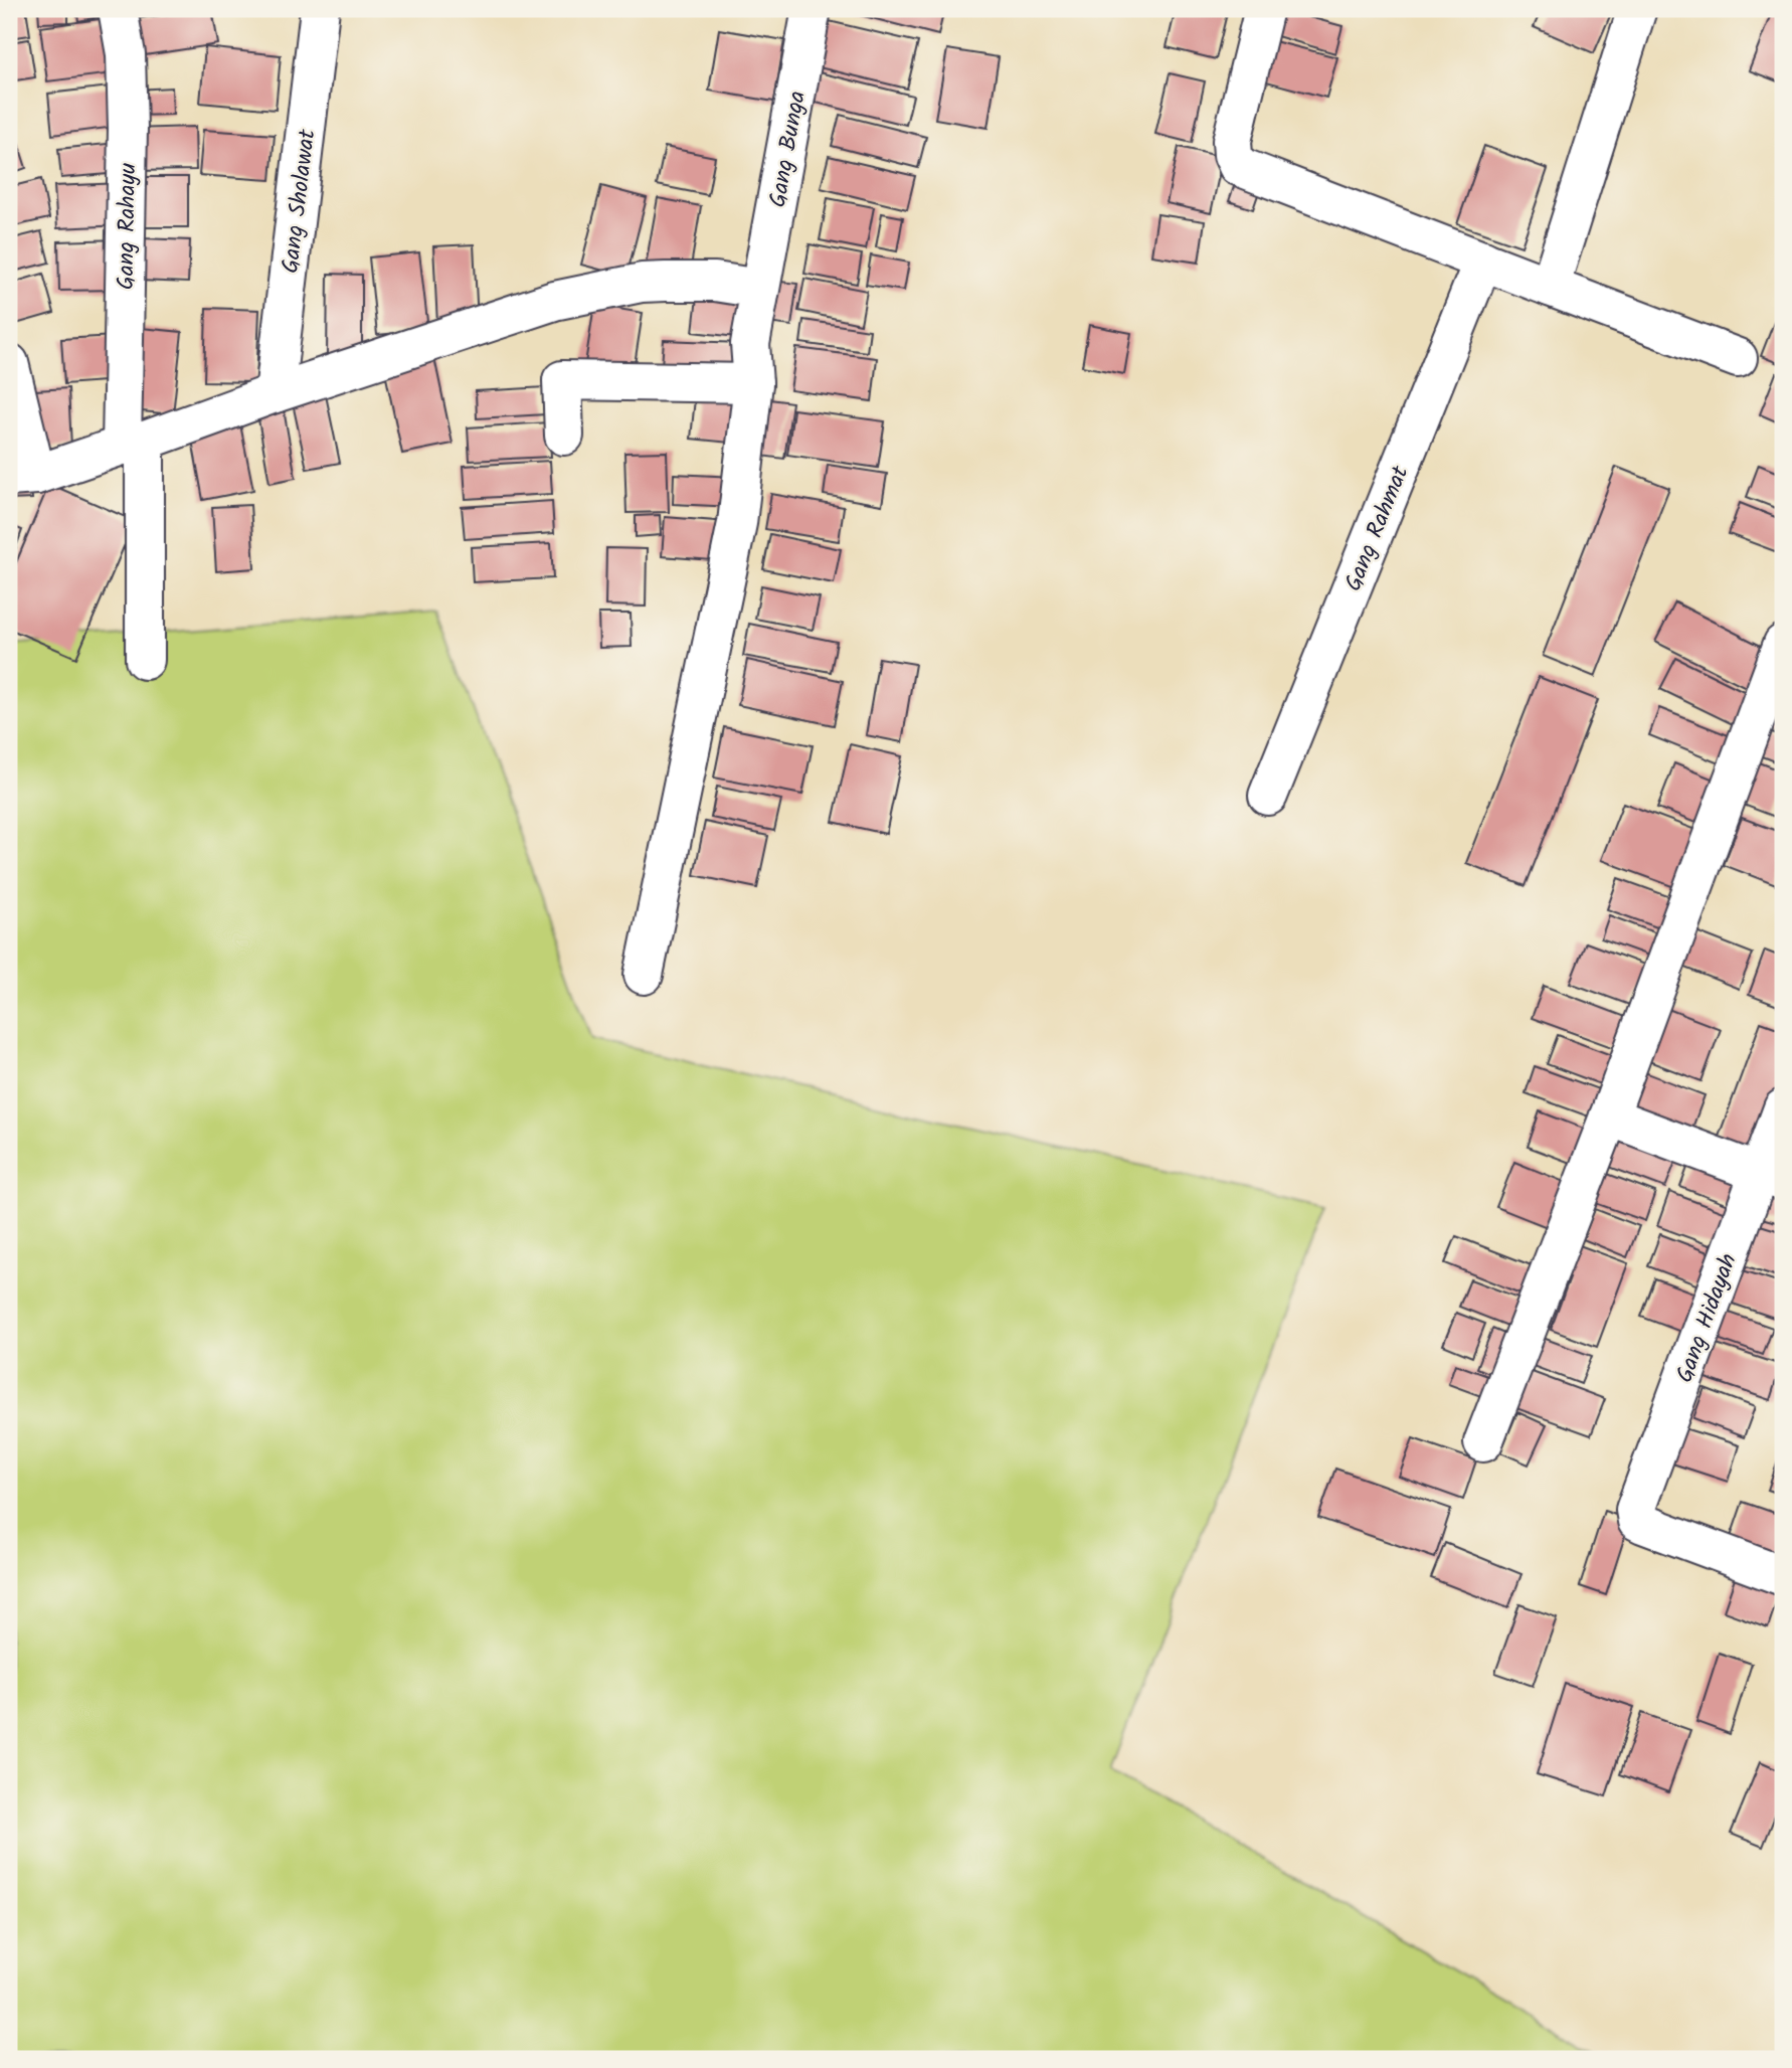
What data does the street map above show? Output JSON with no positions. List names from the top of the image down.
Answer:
{
  "streets": {
    "street": [
      "Gang Bunga",
      "Gang Sholawat",
      "Gang Rahayu",
      "Gang Rahmat",
      "Gang Hidayah"
    ]
  }
}
